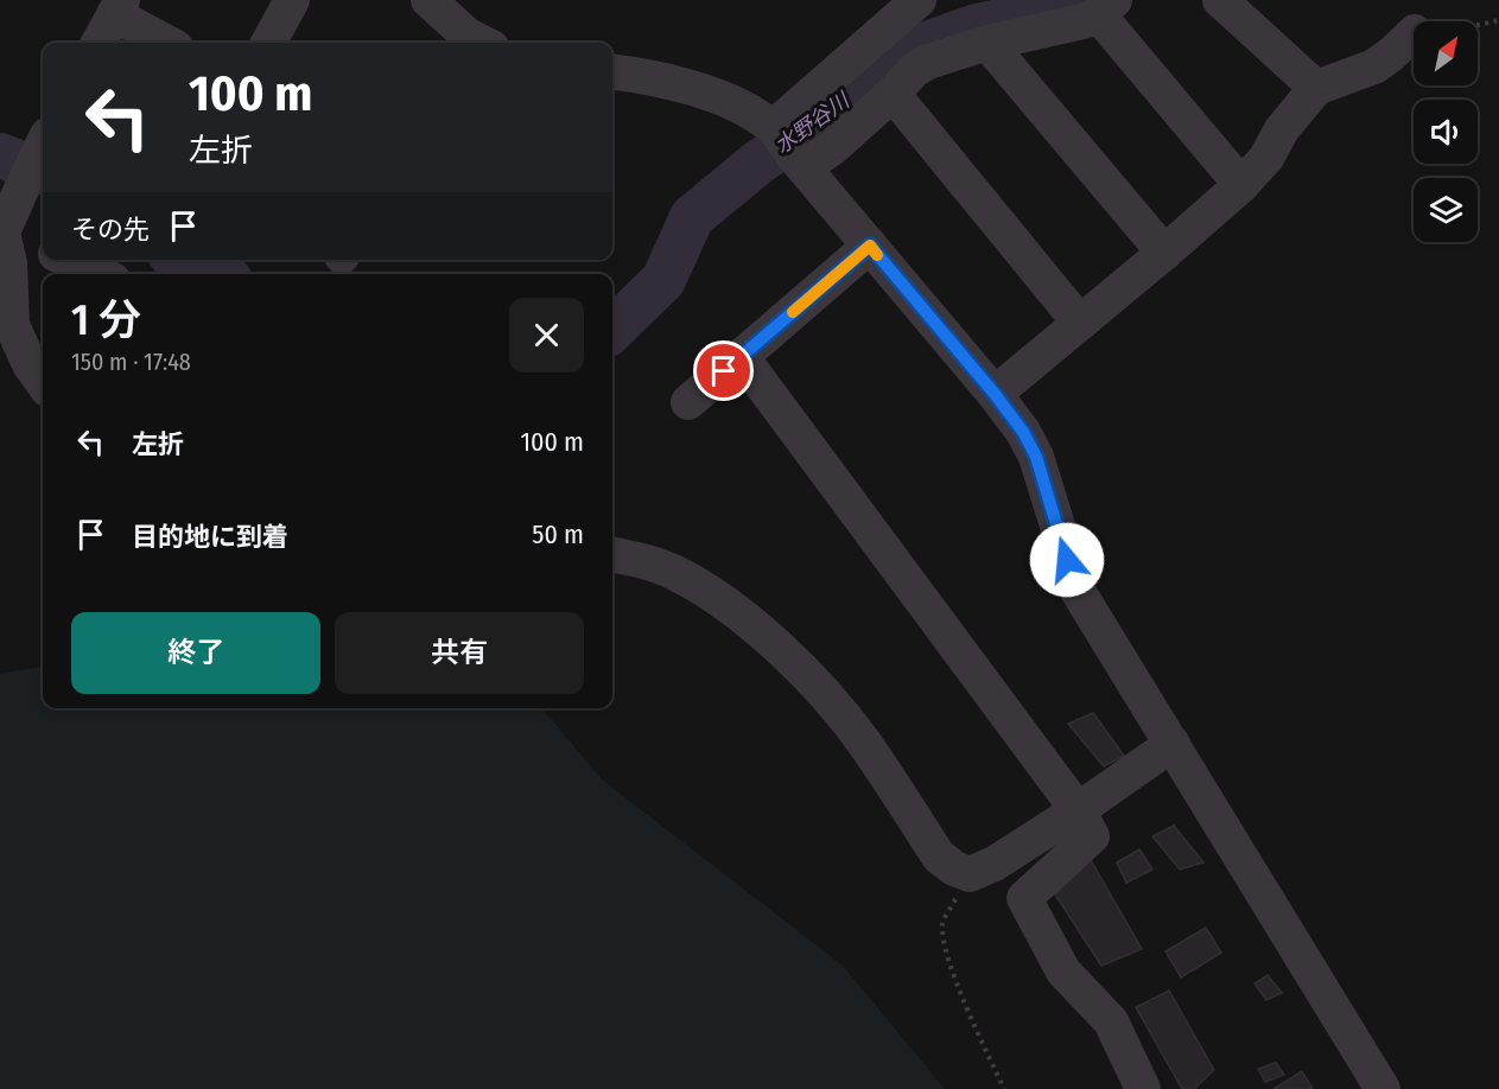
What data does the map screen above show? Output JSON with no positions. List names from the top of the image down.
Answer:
{
  "water": ["水野谷川"],
  "north": "top right",
  "page": {
    "turn": ["100 m", "左折"],
    "then": "その先",
    "heading": ["1 分", "150 m · 17:48"],
    "list": [
      {
        "name": "左折",
        "value": "100 m"
      },
      {
        "name": "目的地に到着",
        "value": "50 m"
      }
    ],
    "buttons": ["終了", "共有"]
  }
}
